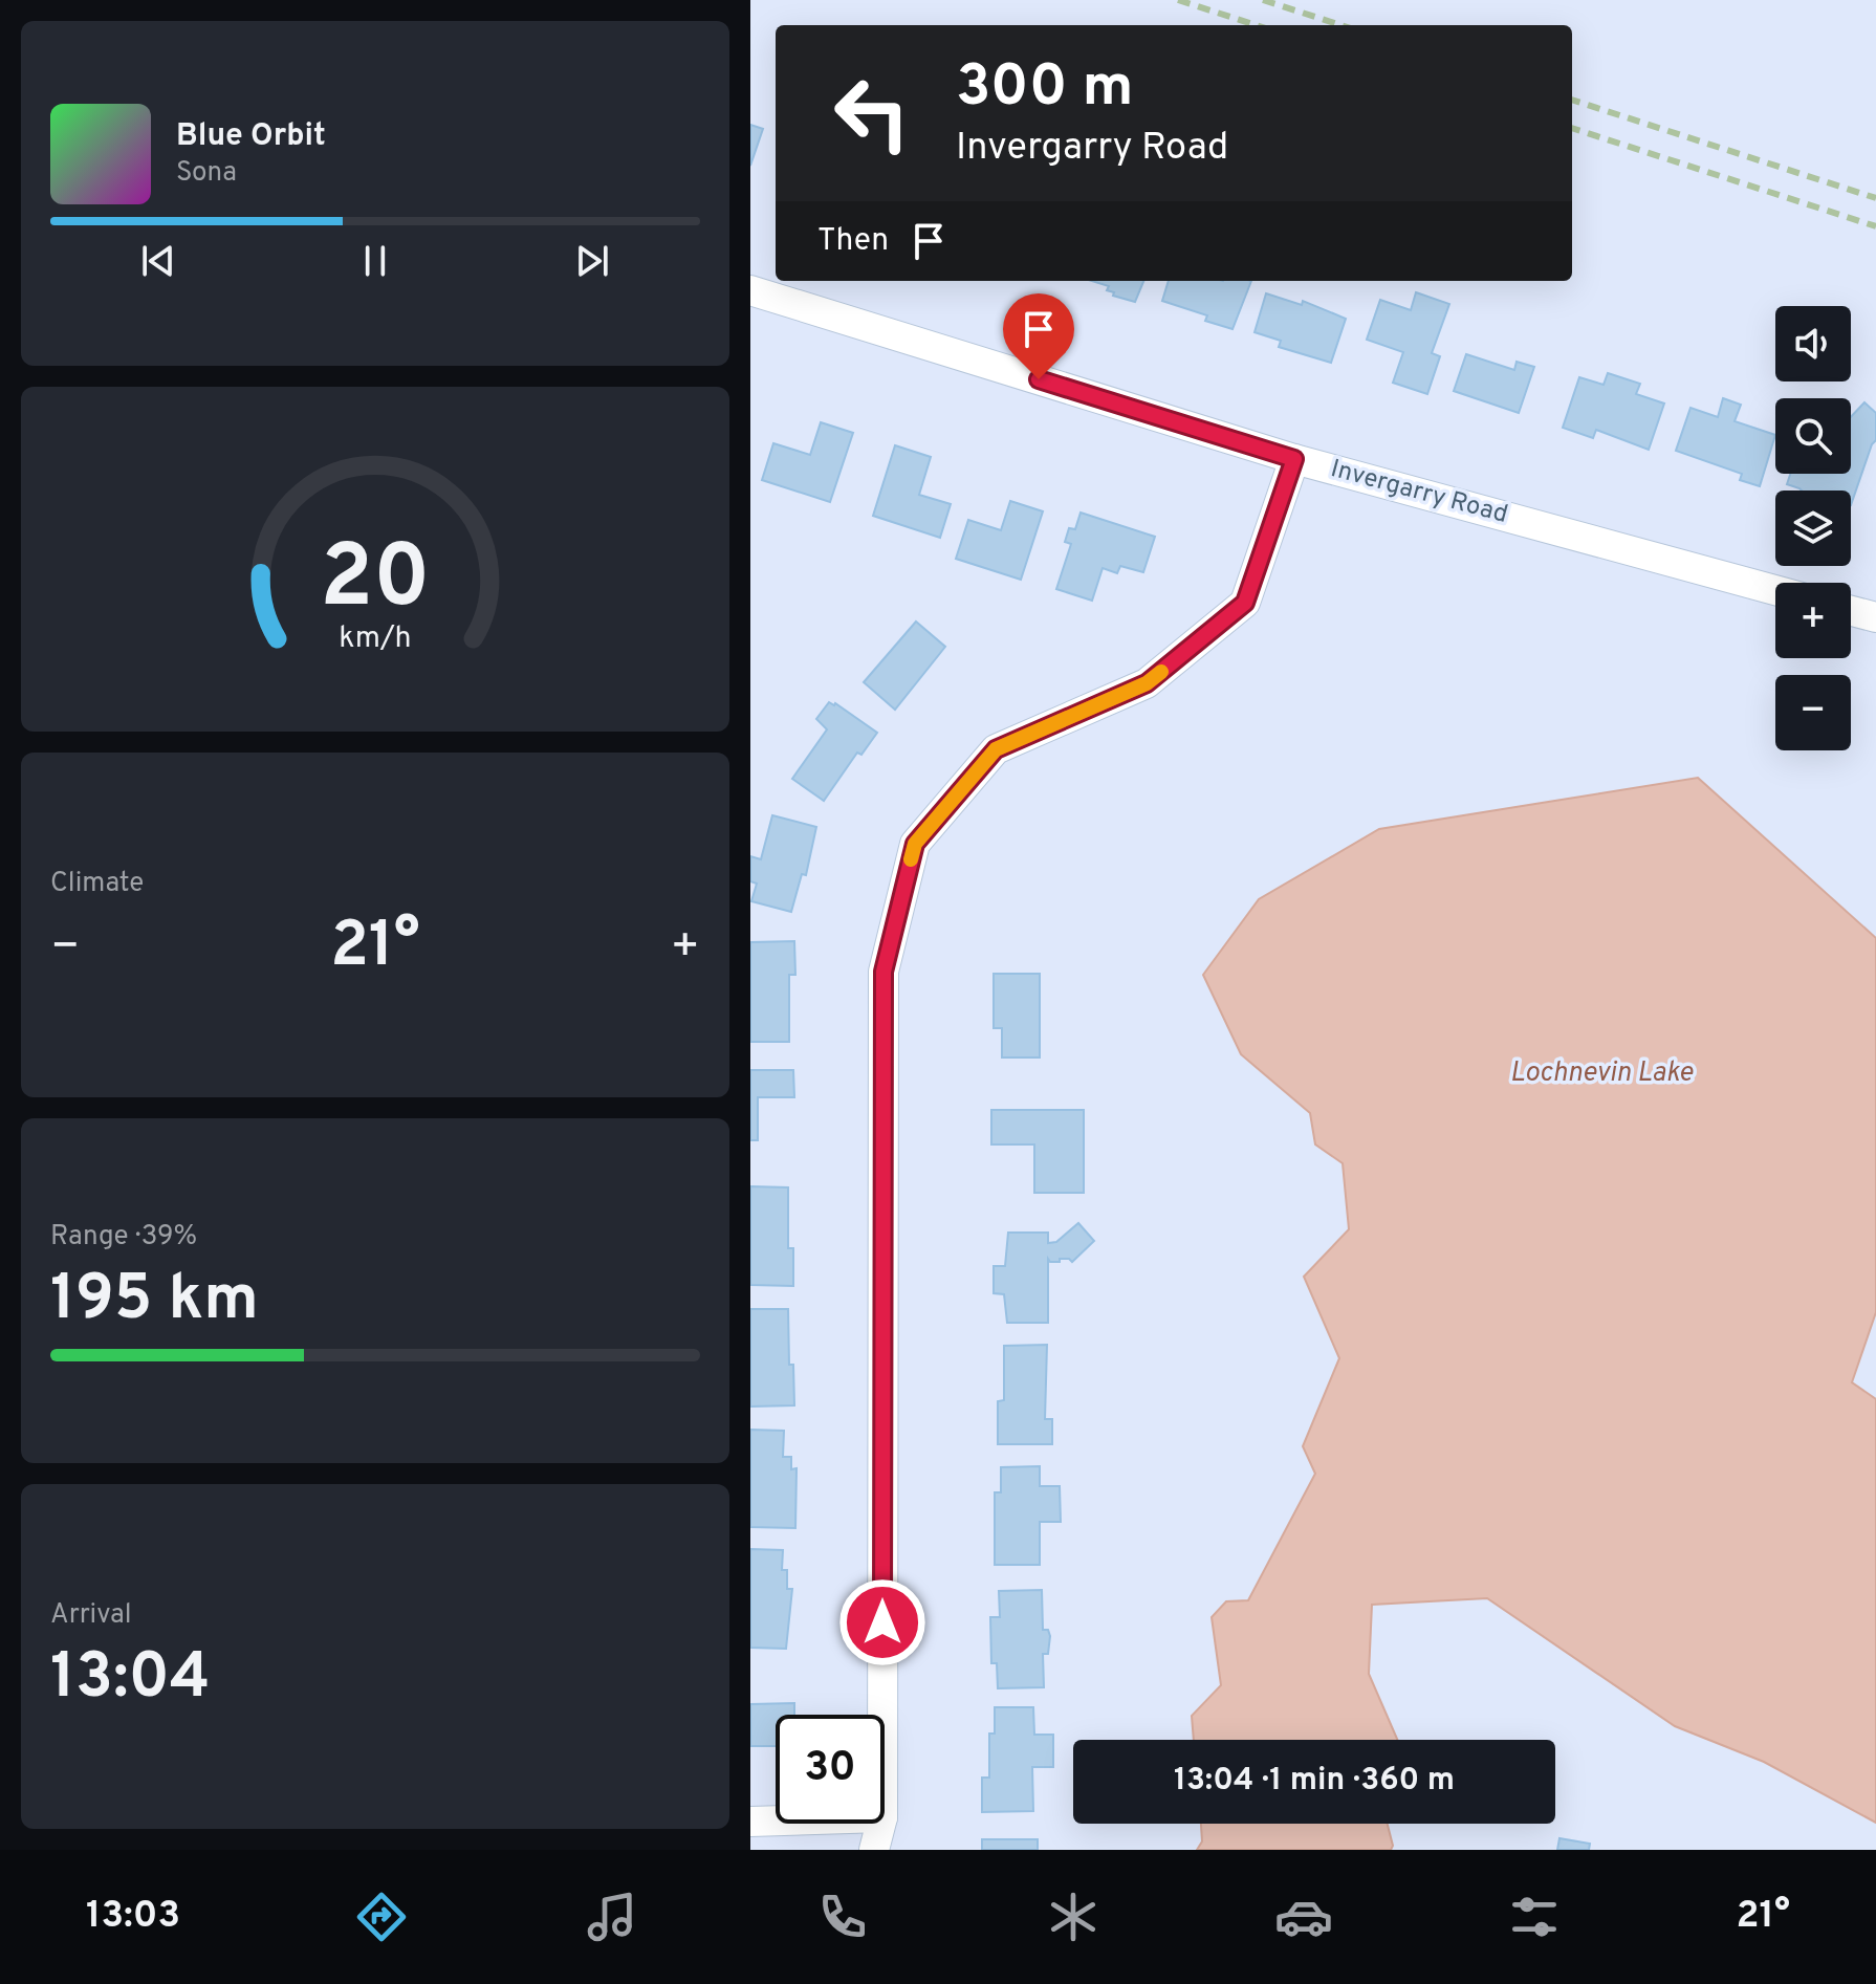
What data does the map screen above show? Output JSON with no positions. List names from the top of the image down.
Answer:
{
  "streets": {
    "street": ["Invergarry Road"]
  },
  "water": ["Lochnevin Lake"],
  "page": {
    "turn": ["300 m", "Invergarry Road"],
    "song": ["Blue Orbit", "Sona"],
    "then": "Then",
    "map_buttons": ["+", "−"],
    "tile": [
      "Climate",
      ["Range · 39%", "195 km"],
      ["Arrival", "13:04"]
    ],
    "heat": ["−", "21°", "+"],
    "limit": "30",
    "trip": "13:04 · 1 min · 360 m",
    "tabs": ["13:03", "21°"],
    "gauge": ["20", "km/h"]
  }
}
